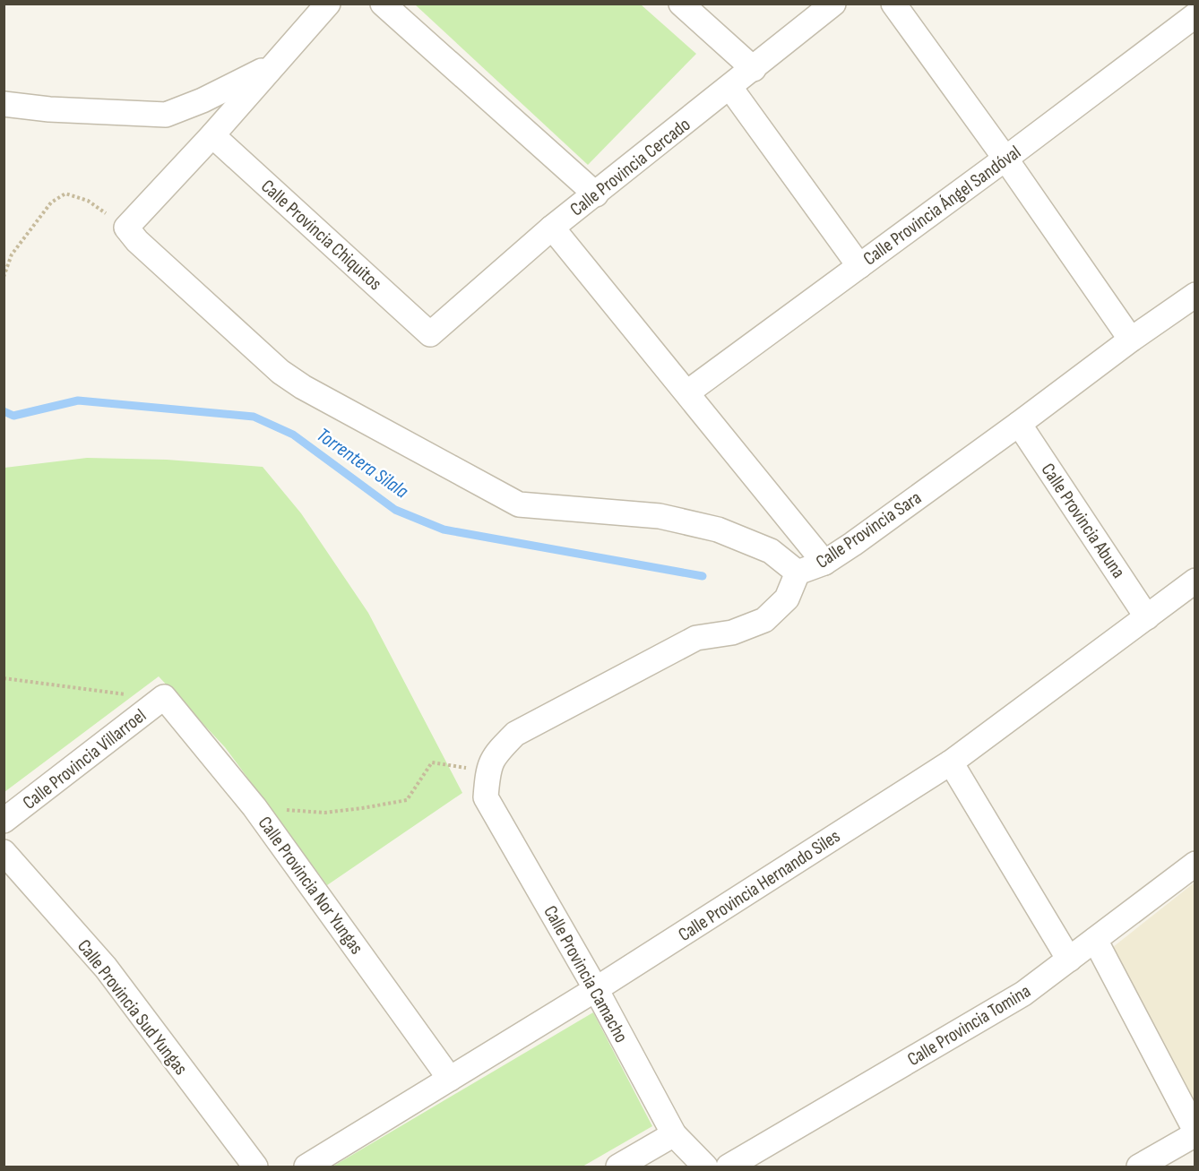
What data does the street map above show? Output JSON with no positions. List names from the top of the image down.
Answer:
{
  "streets": {
    "street": [
      "Calle Provincia Cercado",
      "Calle Provincia Ángel Sandóval",
      "Calle Provincia Chiquitos",
      "Calle Provincia Abuna",
      "Calle Provincia Sara",
      "Calle Provincia Villarroel",
      "Calle Provincia Nor Yungas",
      "Calle Provincia Hernando Siles",
      "Calle Provincia Camacho",
      "Calle Provincia Sud Yungas",
      "Calle Provincia Tomina"
    ]
  },
  "crossings": [
    ["Calle Provincia Cercado", "Calle Provincia Chiquitos"],
    ["Calle Provincia Abuna", "Calle Provincia Sara"],
    ["Calle Provincia Abuna", "Calle Provincia Hernando Siles"],
    ["Calle Provincia Sara", "Calle Provincia Camacho"],
    ["Calle Provincia Villarroel", "Calle Provincia Nor Yungas"],
    ["Calle Provincia Nor Yungas", "Calle Provincia Hernando Siles"],
    ["Calle Provincia Hernando Siles", "Calle Provincia Camacho"]
  ],
  "water": ["Torrentera Silala"]
}
